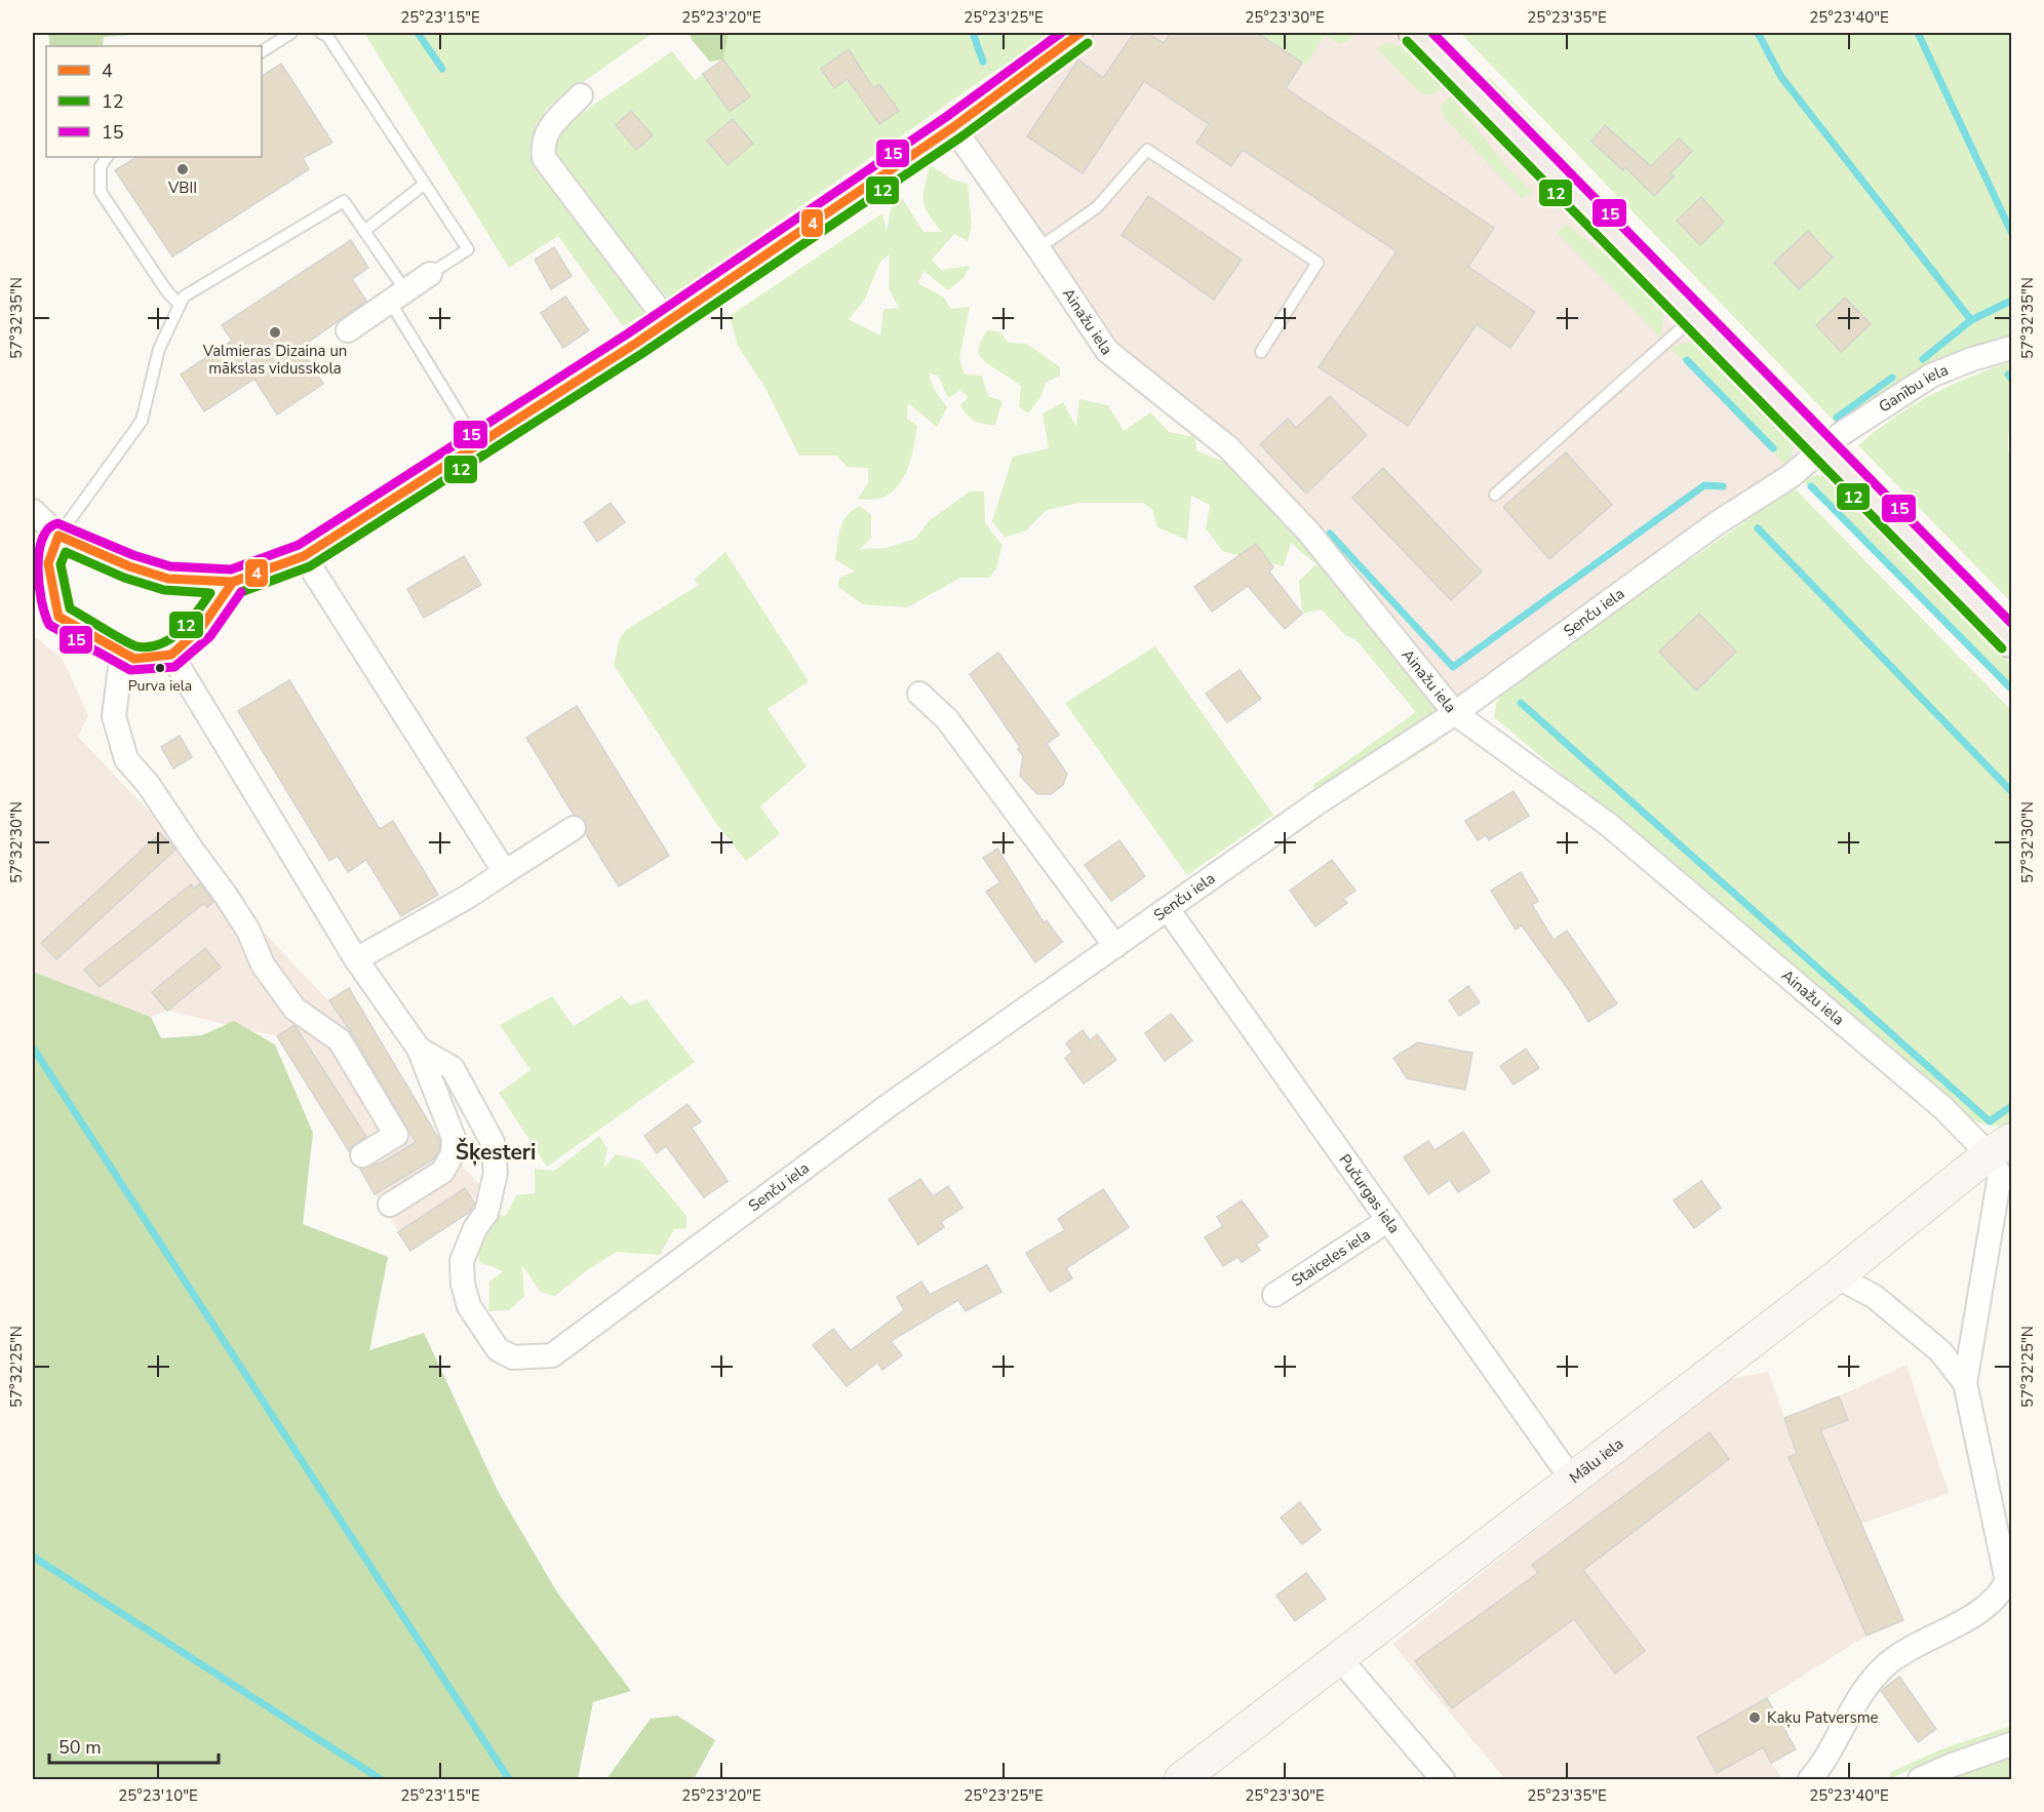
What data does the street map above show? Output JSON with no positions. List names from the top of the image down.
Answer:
{
  "streets": {
    "street": [
      "Ainažu iela",
      "Ganību iela",
      "Senču iela",
      "Pučurgas iela",
      "Staiceles iela",
      "Mālu iela"
    ]
  },
  "crossings": [
    ["Ainažu iela", "Senču iela"],
    ["Ainažu iela", "Mālu iela"],
    ["Ganību iela", "Senču iela"],
    ["Senču iela", "Pučurgas iela"],
    ["Pučurgas iela", "Staiceles iela"],
    ["Pučurgas iela", "Mālu iela"]
  ],
  "districts": ["Šķesteri"],
  "places": [
    "VBII",
    "Valmieras Dizaina un mākslas vidusskola",
    "Purva iela",
    "Kaķu Patversme"
  ],
  "lines": ["transit line 4", "transit line 15", "transit line 12"],
  "legend": ["4", "12", "15"],
  "scale_bar": "50 m",
  "coordinates": [
    "25°23'15\"E",
    "25°23'20\"E",
    "25°23'25\"E",
    "25°23'30\"E",
    "25°23'35\"E",
    "25°23'40\"E",
    "57°32'35\"N",
    "57°32'30\"N",
    "57°32'25\"N",
    "25°23'10\"E"
  ]
}
